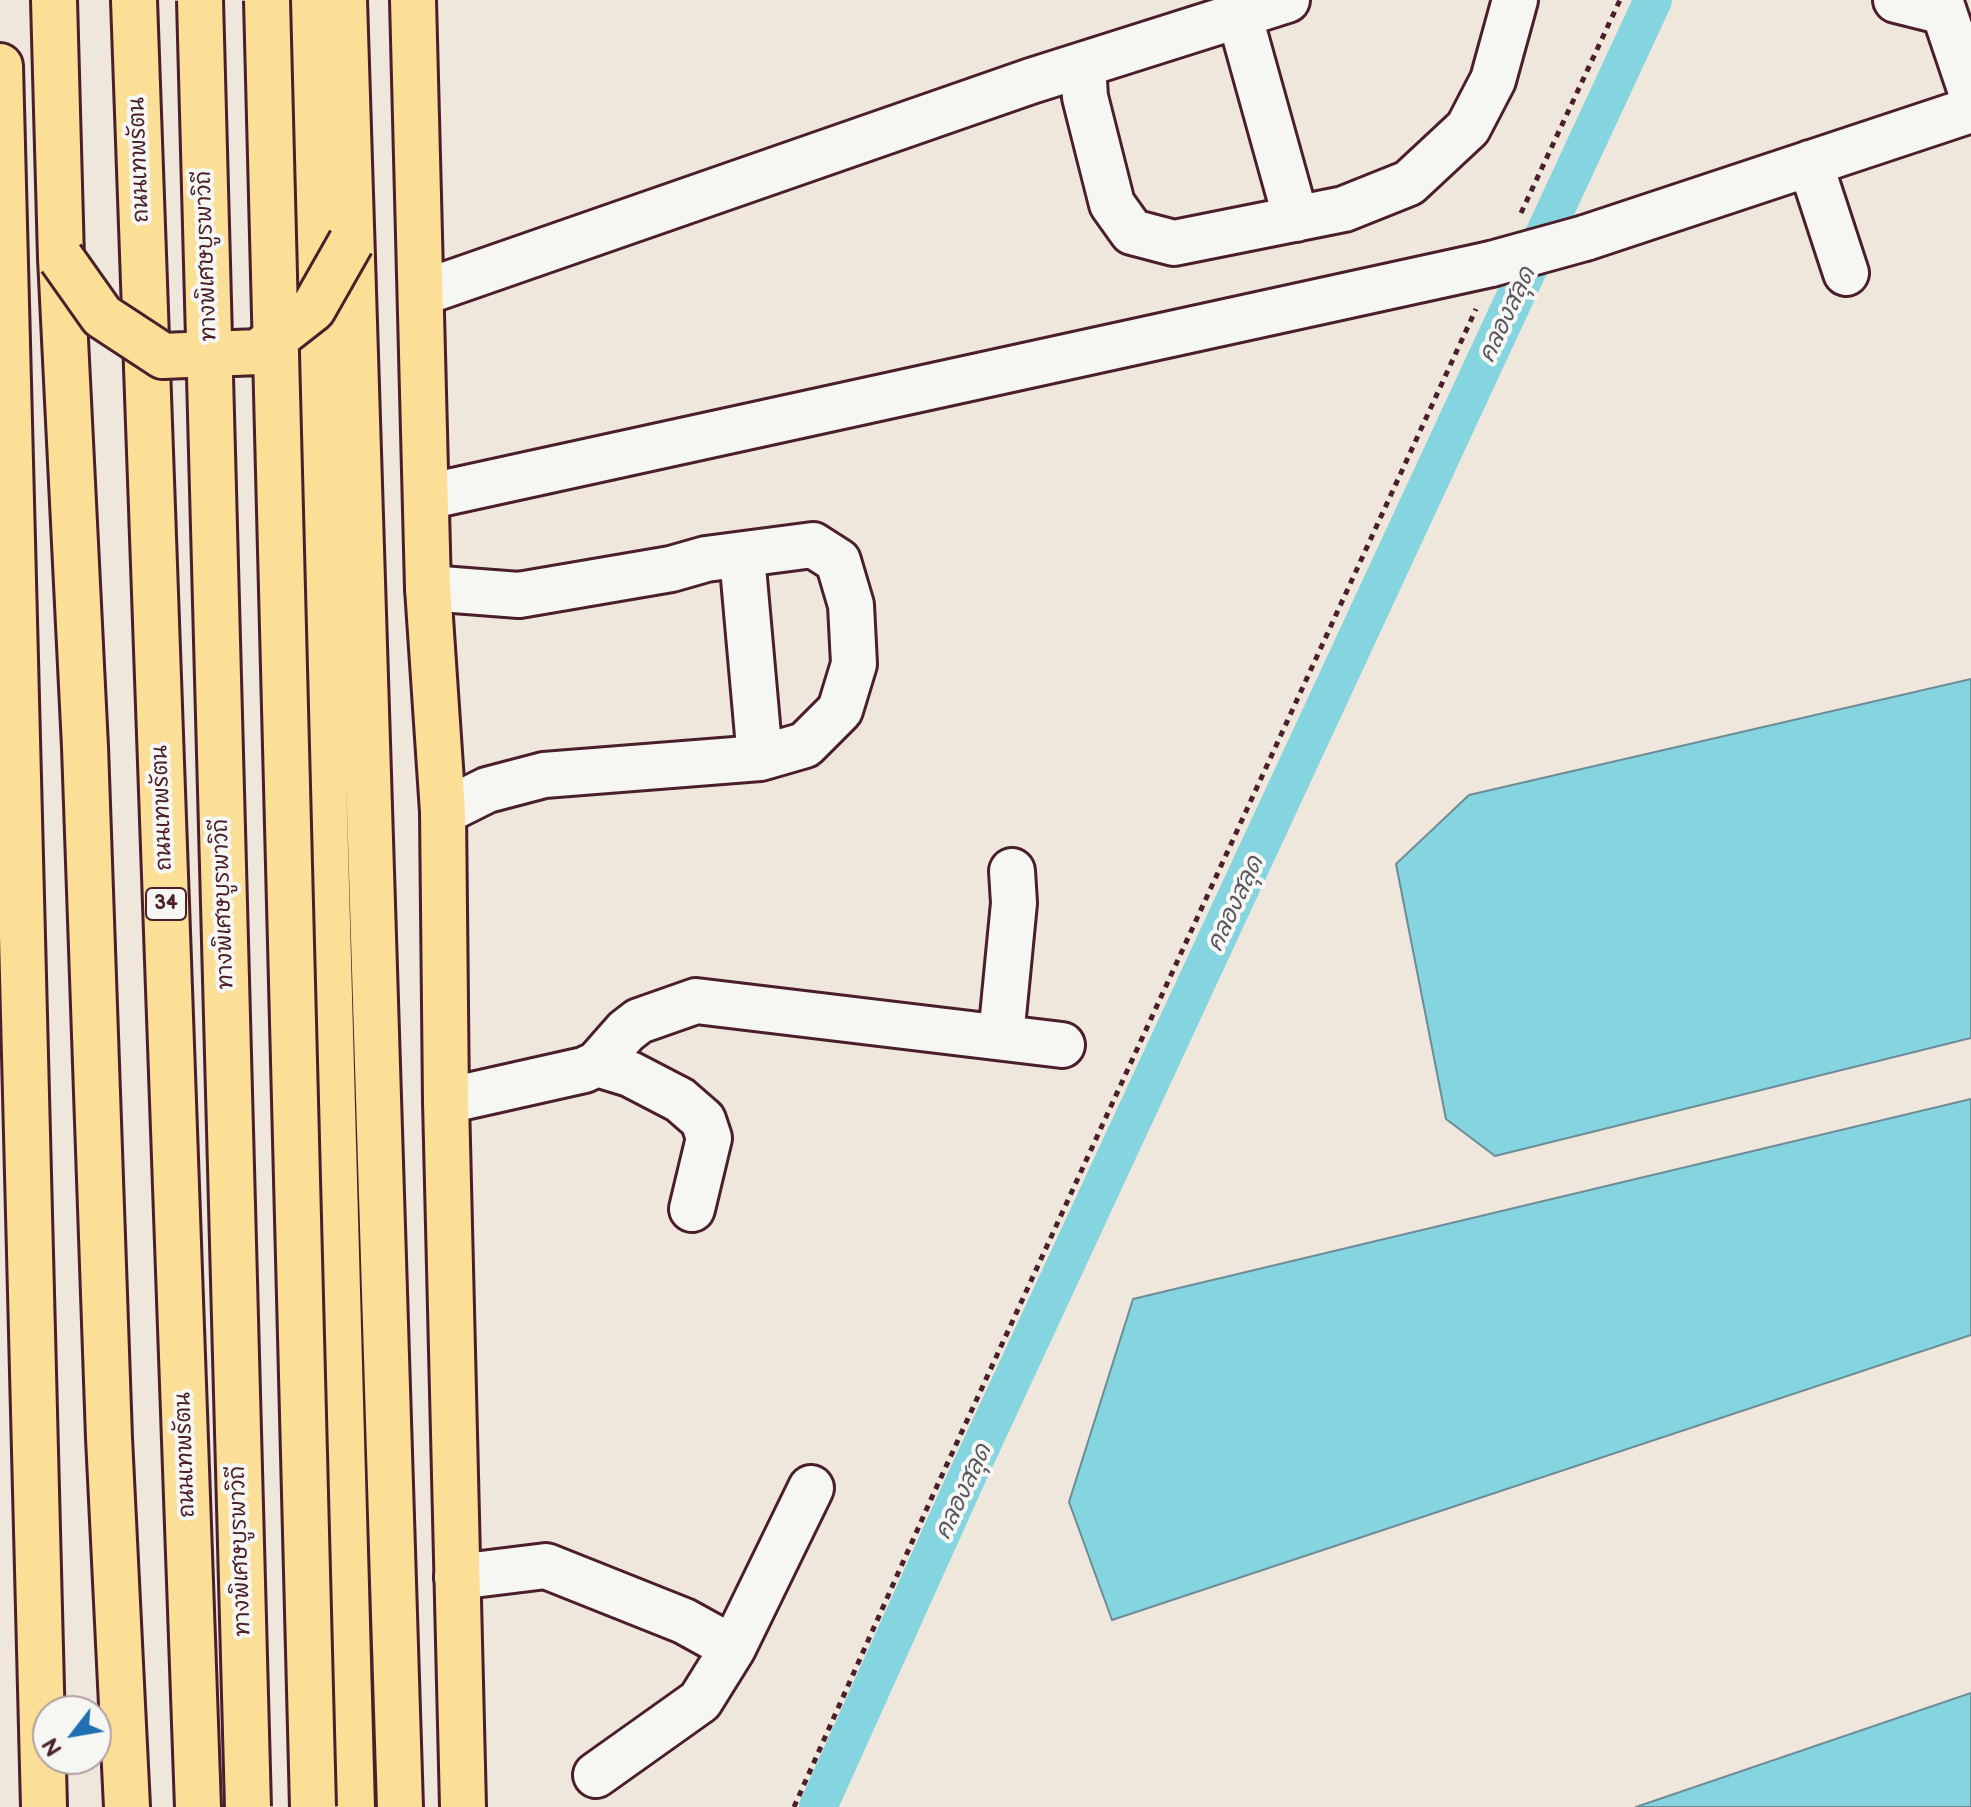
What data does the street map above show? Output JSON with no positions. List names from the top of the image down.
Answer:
{
  "streets": {
    "main road": ["ถนนเทพรัตน", "ทางพิเศษบูรพาวิถี", "34"]
  },
  "water": ["คลองสลุด"],
  "north": "bottom left"
}
